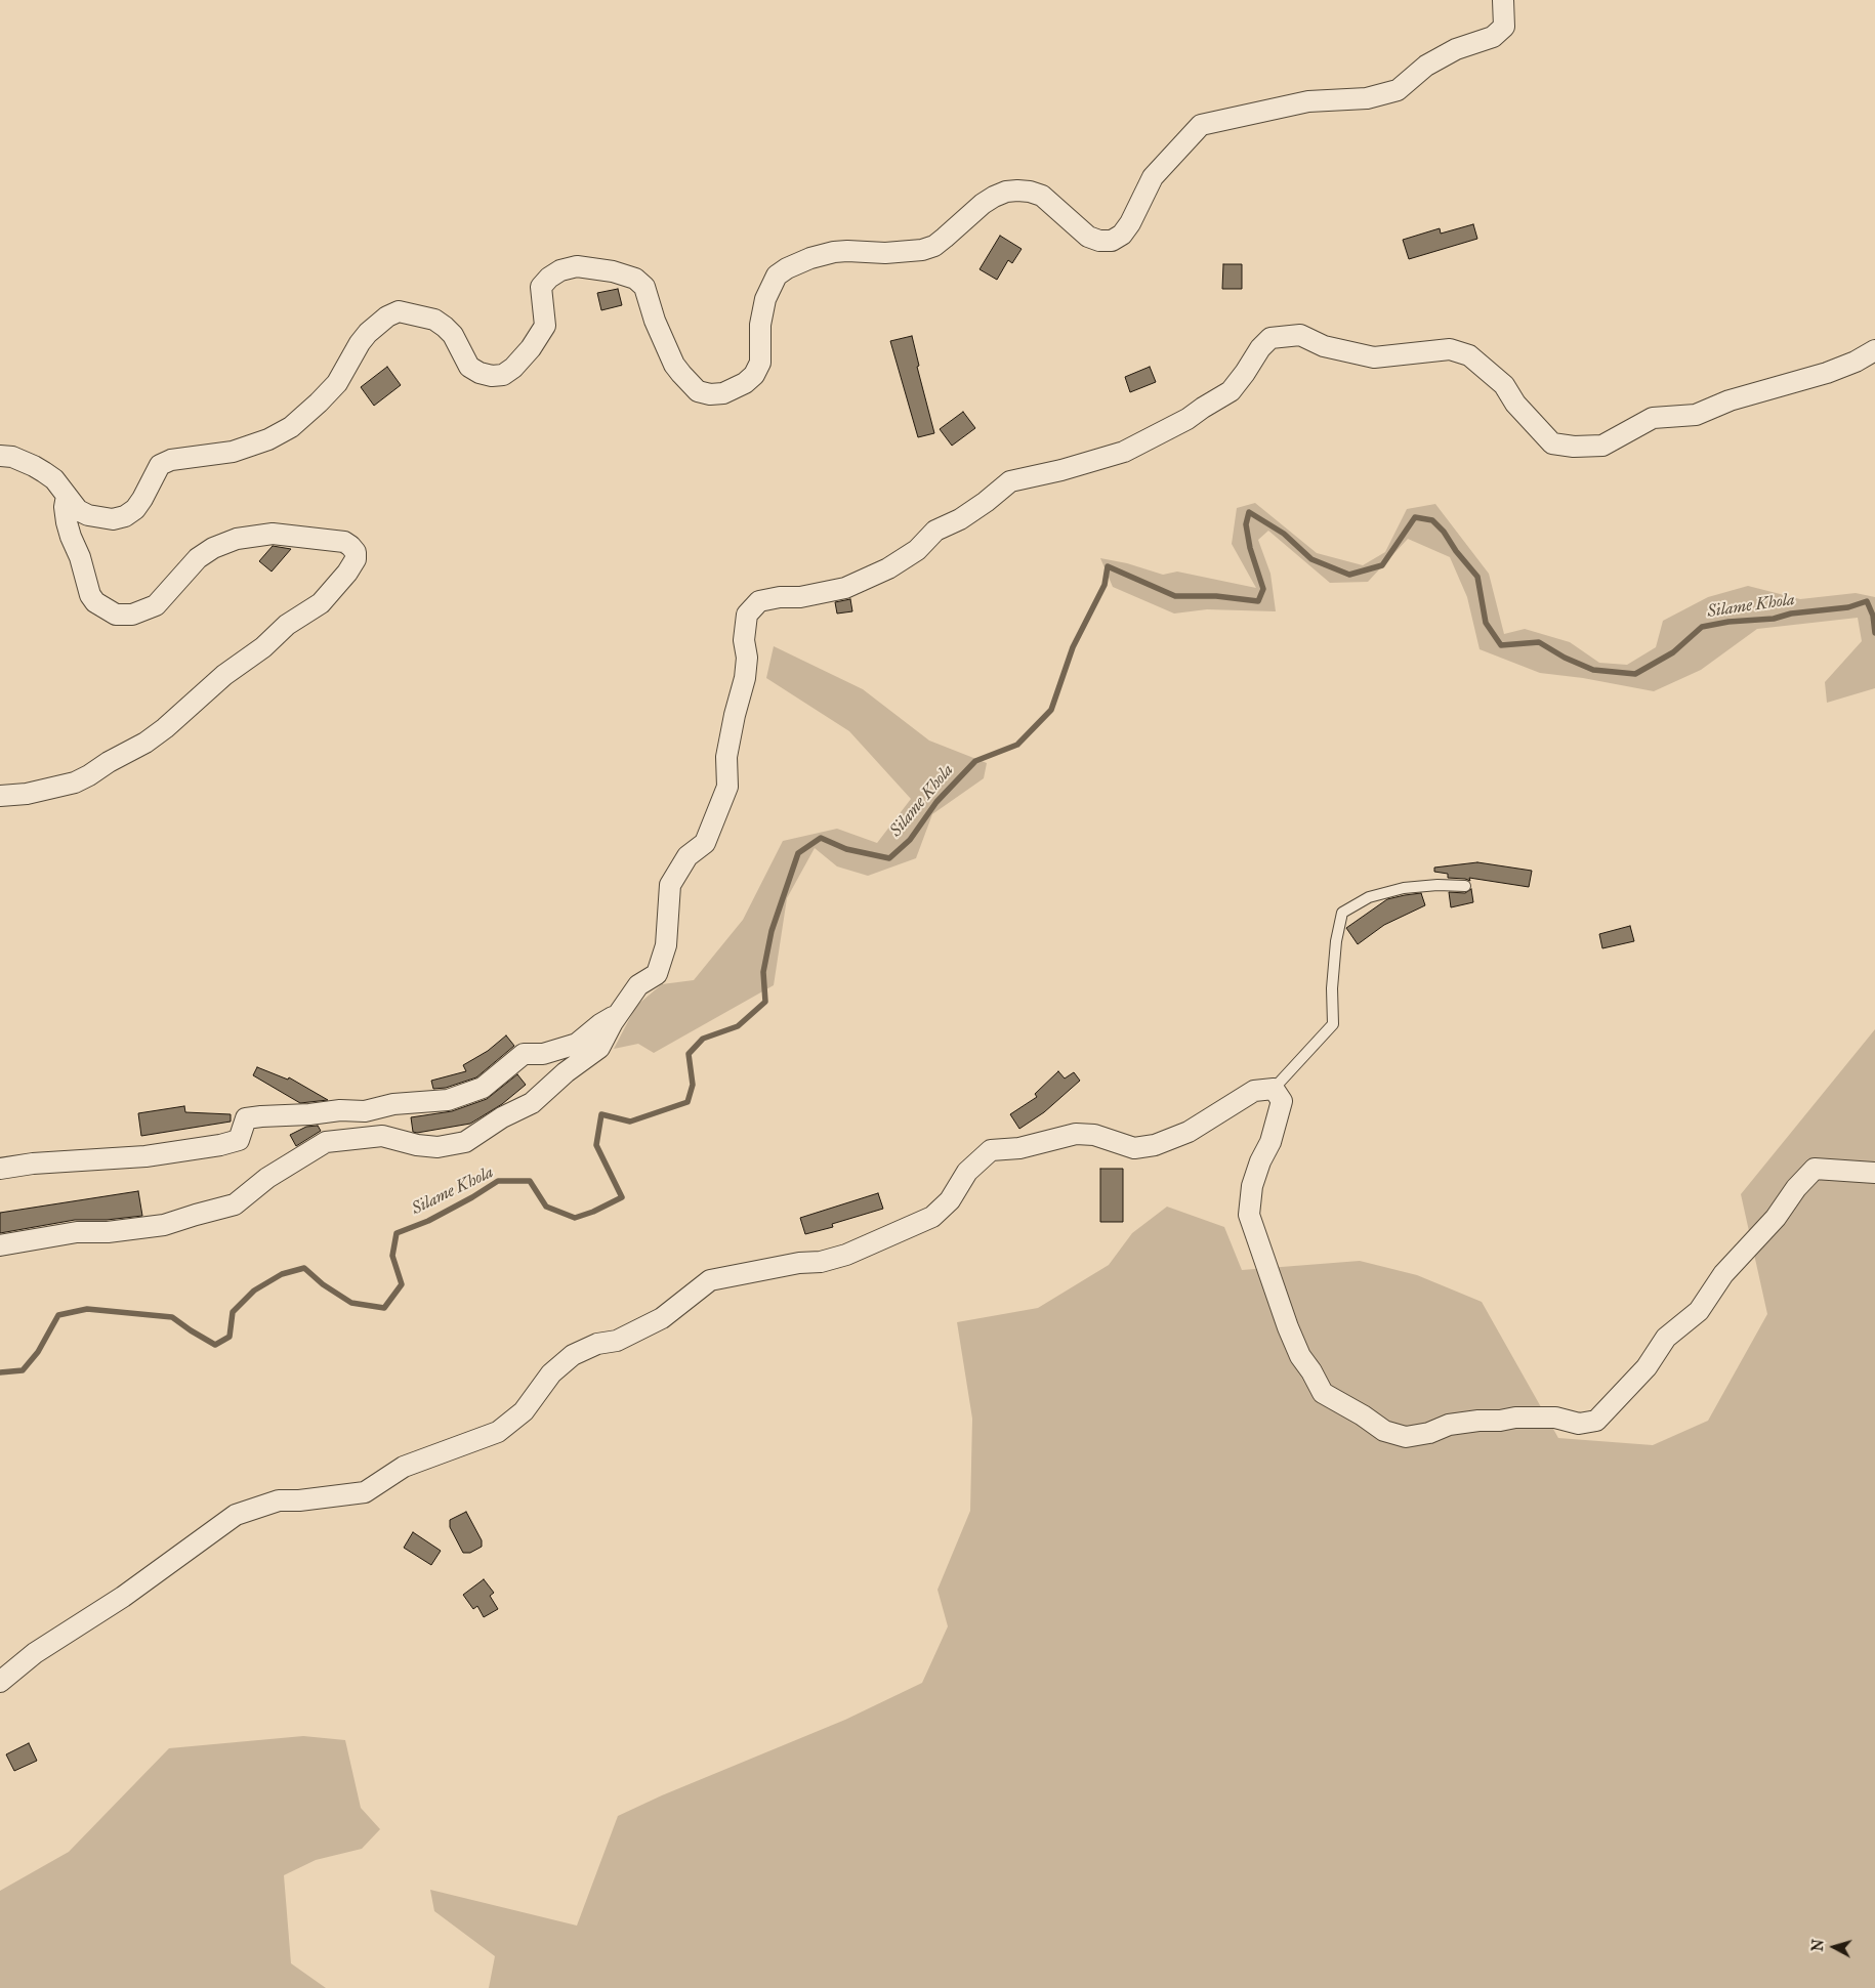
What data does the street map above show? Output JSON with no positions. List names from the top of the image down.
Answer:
{
  "water": ["Silame Khola"],
  "north": "left"
}
